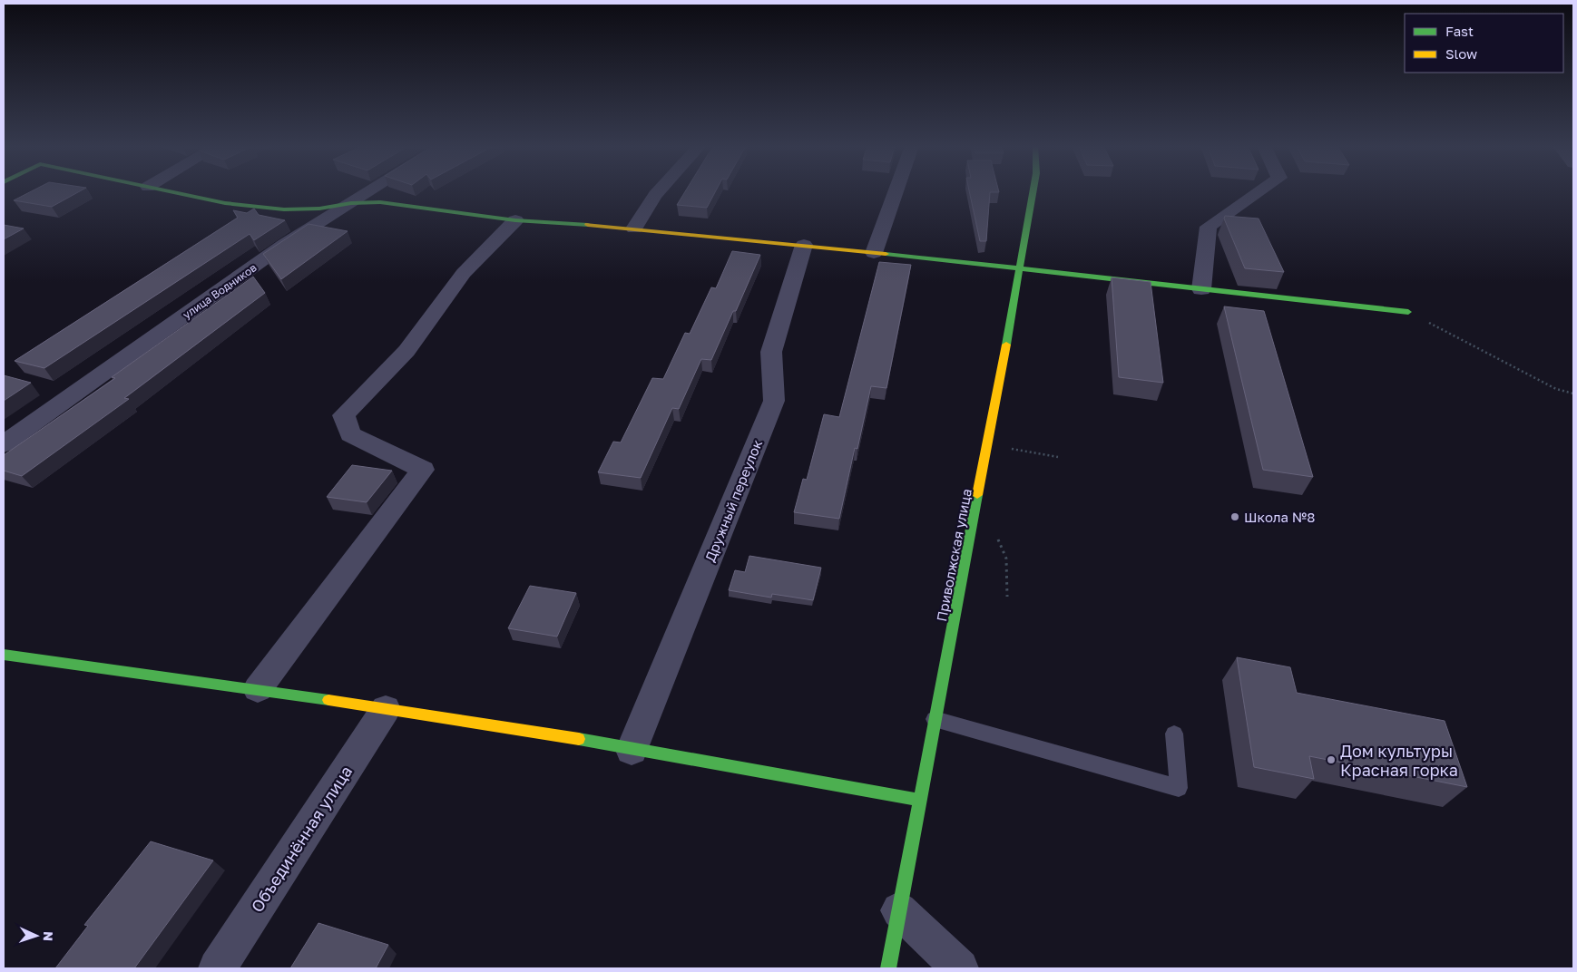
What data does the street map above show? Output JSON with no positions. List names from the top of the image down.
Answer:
{
  "streets": {
    "street": [
      "улица Водников",
      "Дружный переулок",
      "Приволжская улица",
      "Объединённая улица"
    ]
  },
  "places": ["Школа №8", "Дом культуры Красная горка"],
  "legend": ["Fast", "Slow"],
  "north": "right"
}
